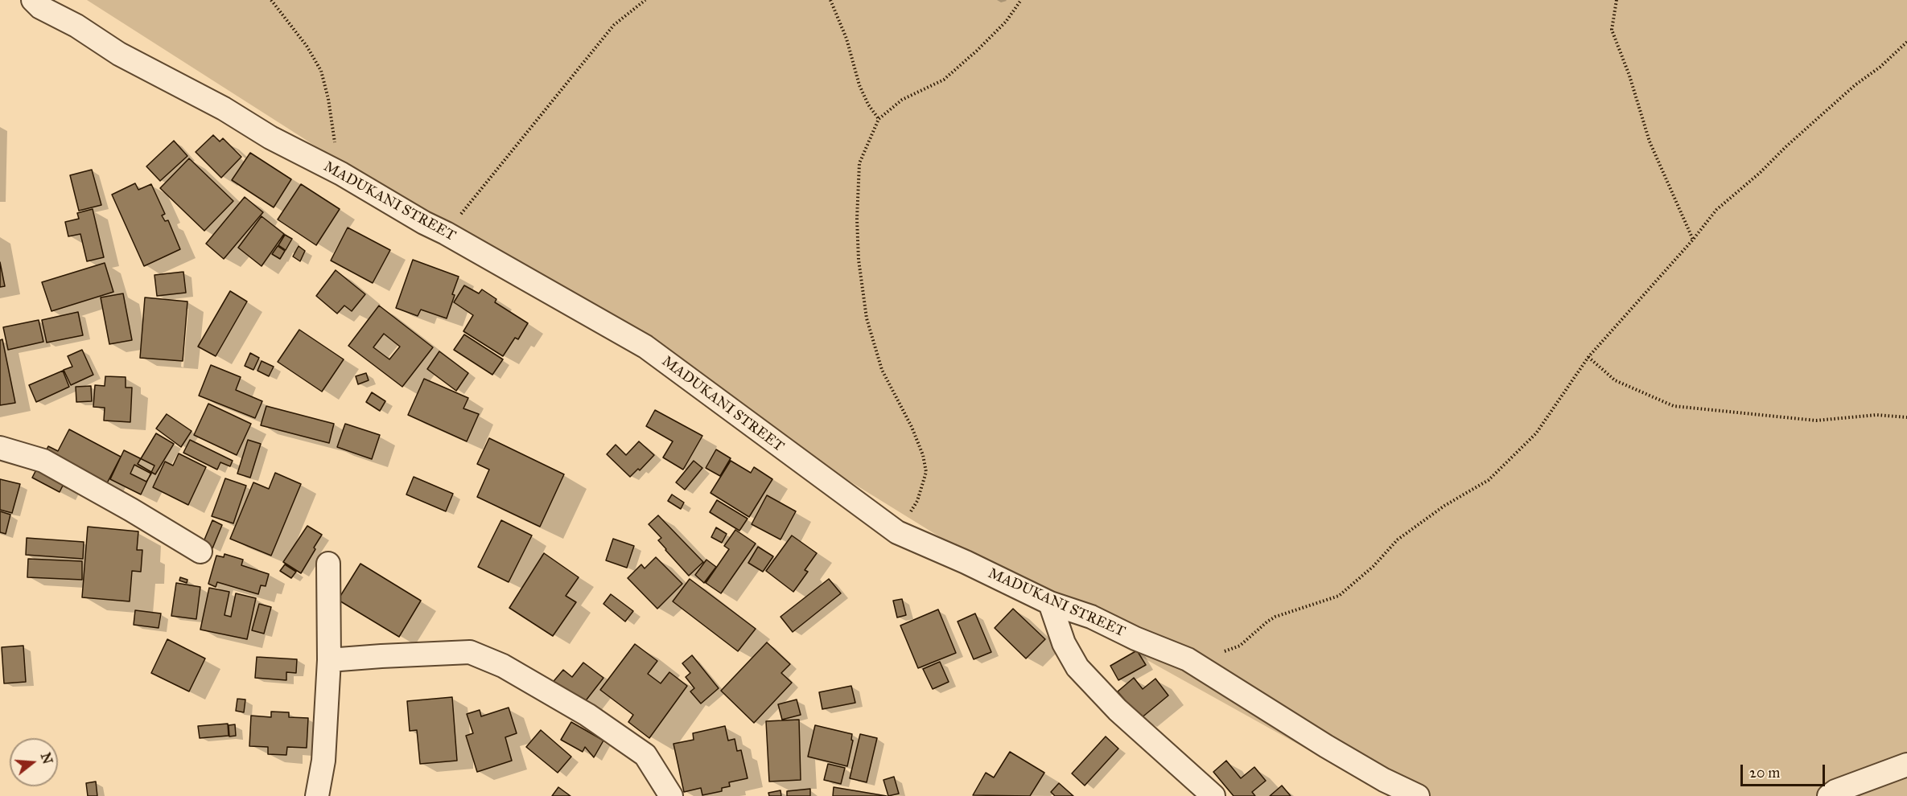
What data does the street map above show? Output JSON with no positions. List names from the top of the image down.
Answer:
{
  "streets": {
    "street": ["MADUKANI STREET"]
  },
  "scale_bar": "20 m",
  "north": "right"
}
